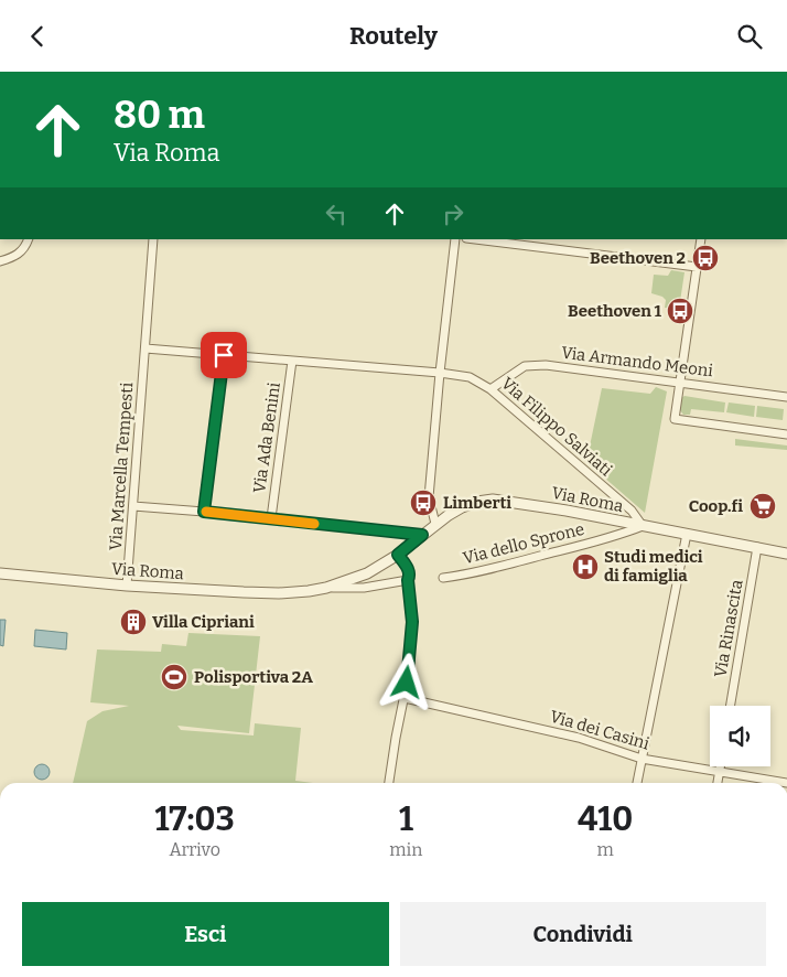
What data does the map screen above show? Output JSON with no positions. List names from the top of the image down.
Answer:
{
  "streets": {
    "street": [
      "Via Armando Meoni",
      "Via Filippo Salviati",
      "Via Ada Benini",
      "Via Marcella Tempesti",
      "Via Roma",
      "Via dello Sprone",
      "Via Rinascita",
      "Via dei Casini"
    ]
  },
  "crossings": [
    ["Via Armando Meoni", "Via Filippo Salviati"],
    ["Via Filippo Salviati", "Via Ada Benini"],
    ["Via Filippo Salviati", "Via Marcella Tempesti"],
    ["Via Filippo Salviati", "Via Roma"],
    ["Via Filippo Salviati", "Via dello Sprone"],
    ["Via Marcella Tempesti", "Via Roma"],
    ["Via Roma", "Via dello Sprone"],
    ["Via Roma", "Via Rinascita"]
  ],
  "places": {
    "bus stop": ["Beethoven 2", "Beethoven 1", "Limberti"],
    "supermarket": ["Coop.fi"],
    "hospital": ["Studi medici di famiglia"],
    "building": ["Villa Cipriani"],
    "sports": ["Polisportiva 2A"]
  },
  "page": {
    "header": "Routely",
    "turn": ["80 m", "Via Roma"],
    "eta": [
      "17:03",
      "Arrivo",
      "1",
      "min",
      "410",
      "m"
    ],
    "buttons": ["Esci", "Condividi"]
  }
}
